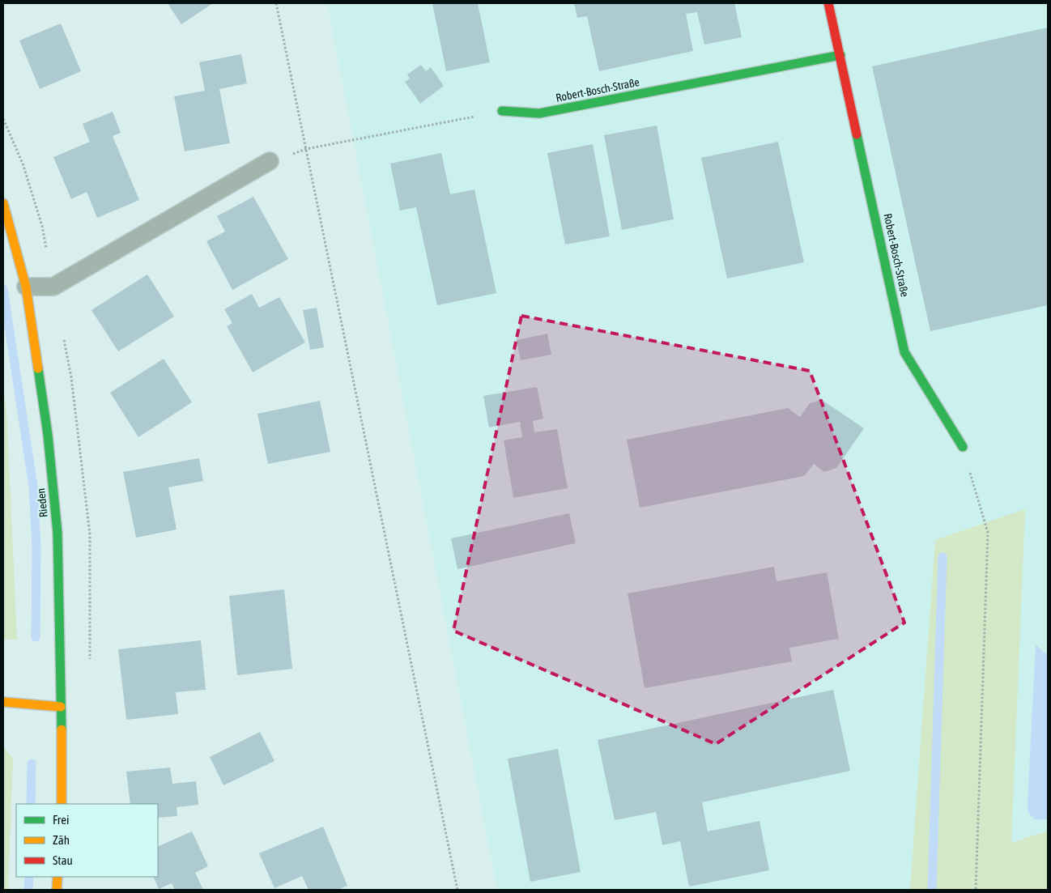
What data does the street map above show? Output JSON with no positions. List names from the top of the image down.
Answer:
{
  "streets": {
    "street": ["Robert-Bosch-Straße", "Rieden"]
  },
  "legend": ["Frei", "Zäh", "Stau"]
}
